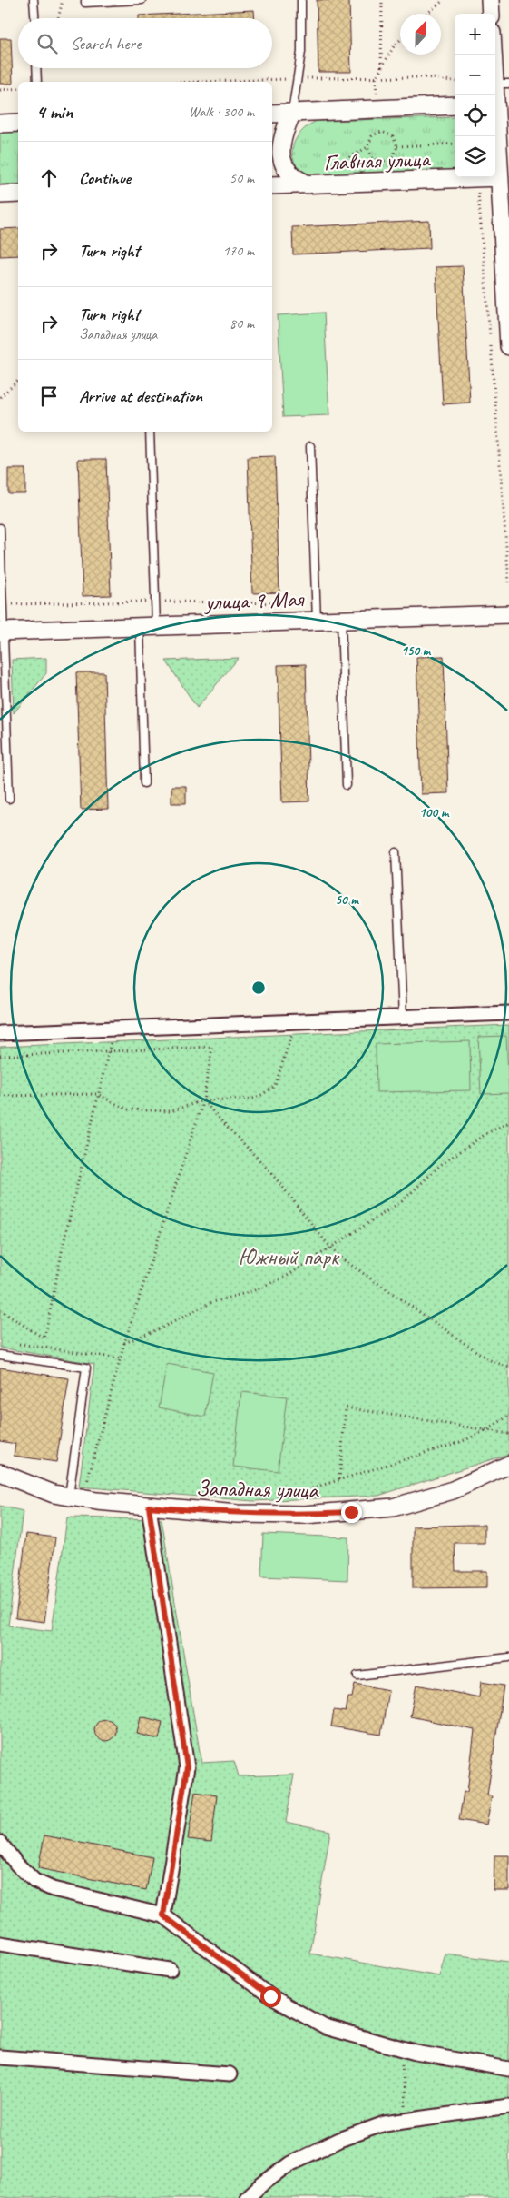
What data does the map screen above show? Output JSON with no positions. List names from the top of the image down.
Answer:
{
  "streets": {
    "street": ["Главная улица", "улица 9 Мая", "Западная улица"]
  },
  "parks": ["Южный парк"],
  "north": "top",
  "page": {
    "map_buttons": ["+", "−"],
    "search": "Search here",
    "heading": ["4 min", "Walk · 300 m"],
    "list": [
      ["Continue", "50 m"],
      ["Turn right", "170 m"],
      ["Turn right", "Западная улица", "80 m"],
      "Arrive at destination"
    ]
  },
  "rings": ["150 m", "100 m", "50 m"]
}
